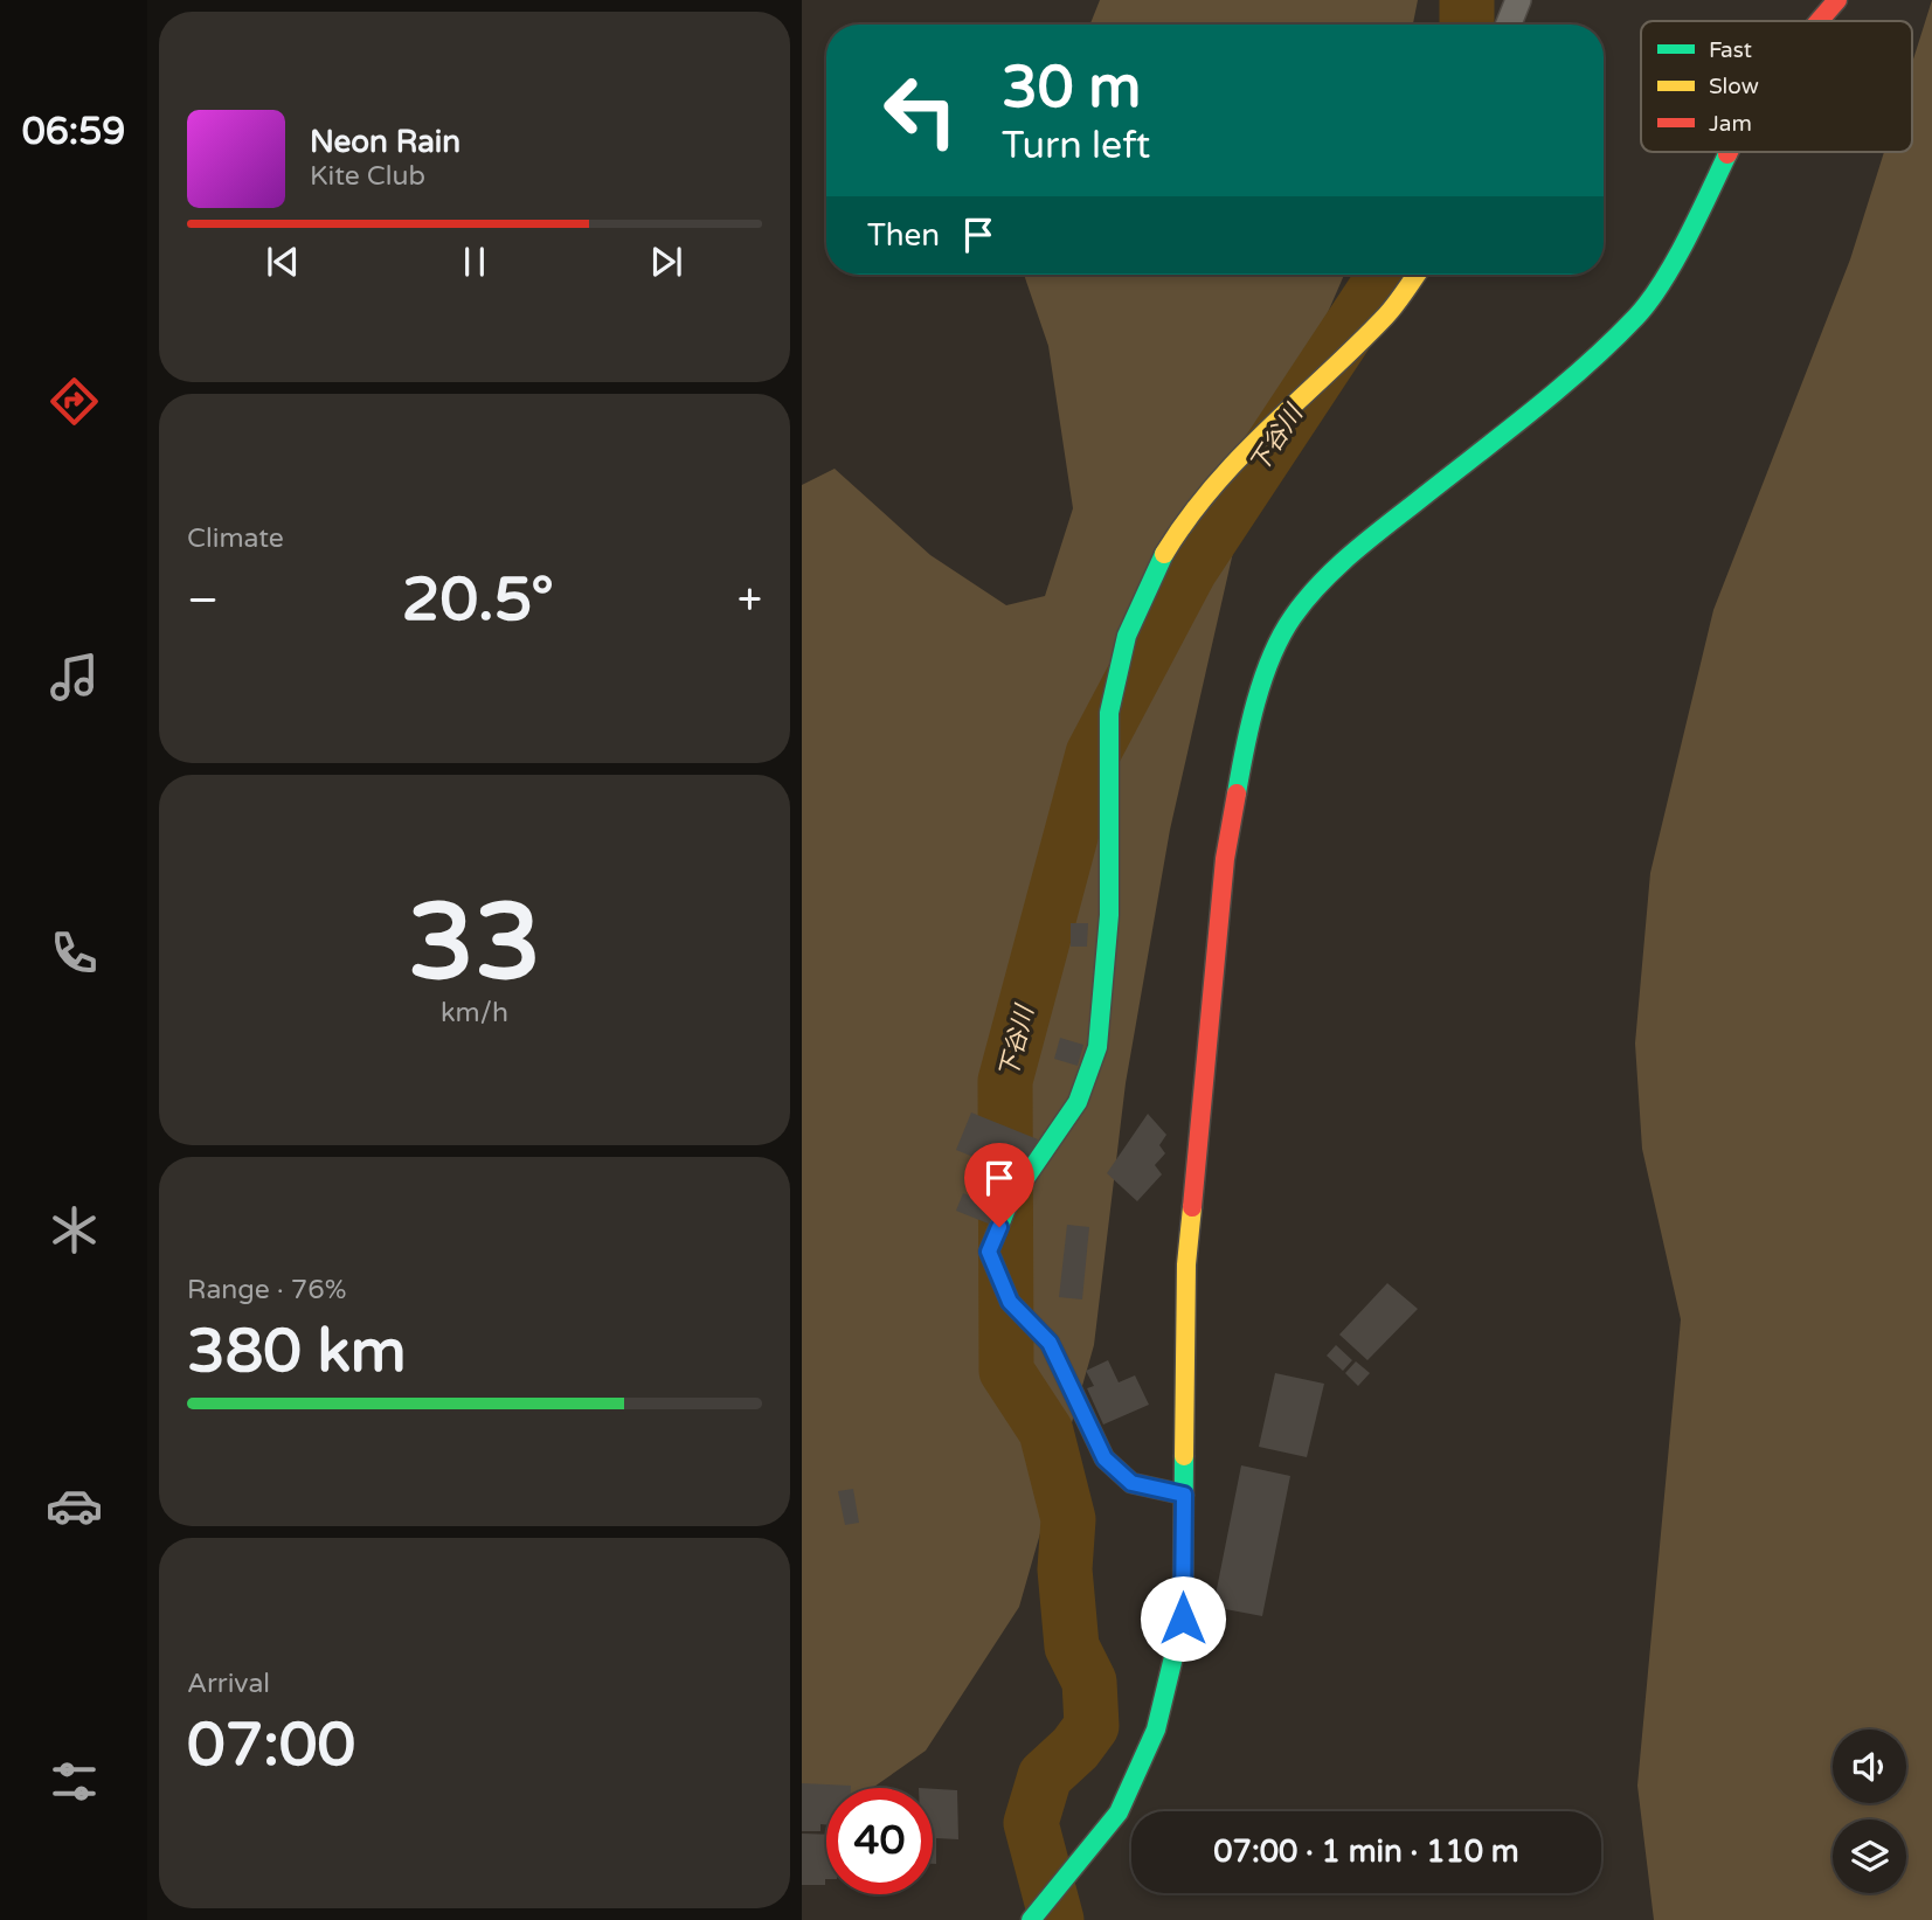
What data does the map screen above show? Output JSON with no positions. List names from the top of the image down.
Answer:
{
  "water": ["下谷川"],
  "legend": ["Fast", "Slow", "Jam"],
  "page": {
    "tabs": "06:59",
    "turn": ["30 m", "Turn left"],
    "song": ["Neon Rain", "Kite Club"],
    "then": "Then",
    "tile": [
      "Climate",
      ["33", "km/h"],
      ["Range · 76%", "380 km"],
      ["Arrival", "07:00"]
    ],
    "heat": ["−", "20.5°", "+"],
    "limit": "40",
    "trip": "07:00 · 1 min · 110 m"
  }
}
